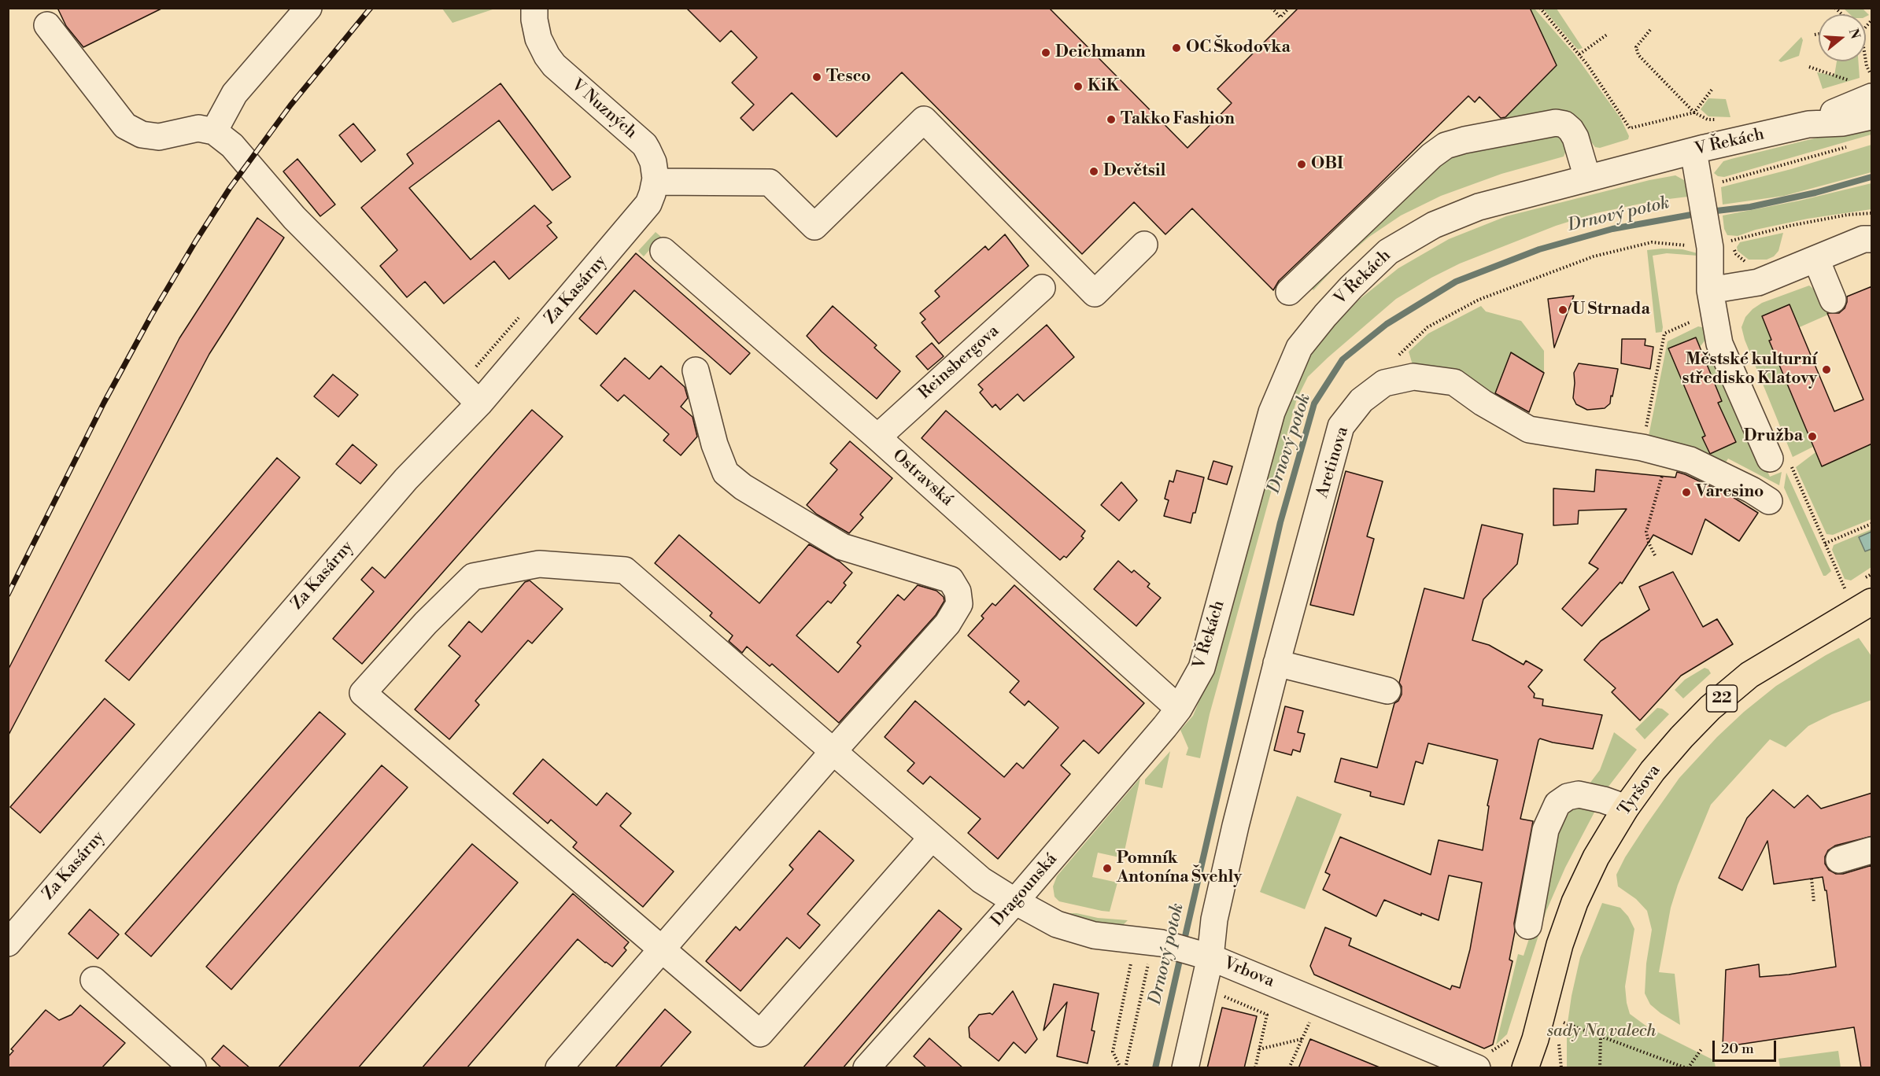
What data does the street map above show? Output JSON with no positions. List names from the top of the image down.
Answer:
{
  "streets": {
    "main road": ["22", "Tyršova"],
    "street": [
      "V Nuzných",
      "V Řekách",
      "Za Kasárny",
      "Reinsbergova",
      "Aretinova",
      "Ostravská",
      "Dragounská",
      "Vrbova"
    ]
  },
  "crossings": [
    ["V Nuzných", "Za Kasárny"],
    ["V Řekách", "Ostravská"],
    ["V Řekách", "Dragounská"],
    ["Reinsbergova", "Ostravská"],
    ["Aretinova", "Vrbova"],
    ["Ostravská", "Dragounská"],
    ["Dragounská", "Vrbova"]
  ],
  "water": ["Drnový potok"],
  "parks": ["sady Na valech"],
  "places": [
    "OC Škodovka",
    "Deichmann",
    "Tesco",
    "KiK",
    "Takko Fashion",
    "OBI",
    "Devětsil",
    "U Strnada",
    "Městské kulturní středisko Klatovy",
    "Družba",
    "Varesino",
    "Pomník Antonína Švehly"
  ],
  "scale_bar": "20 m",
  "north": "right"
}
